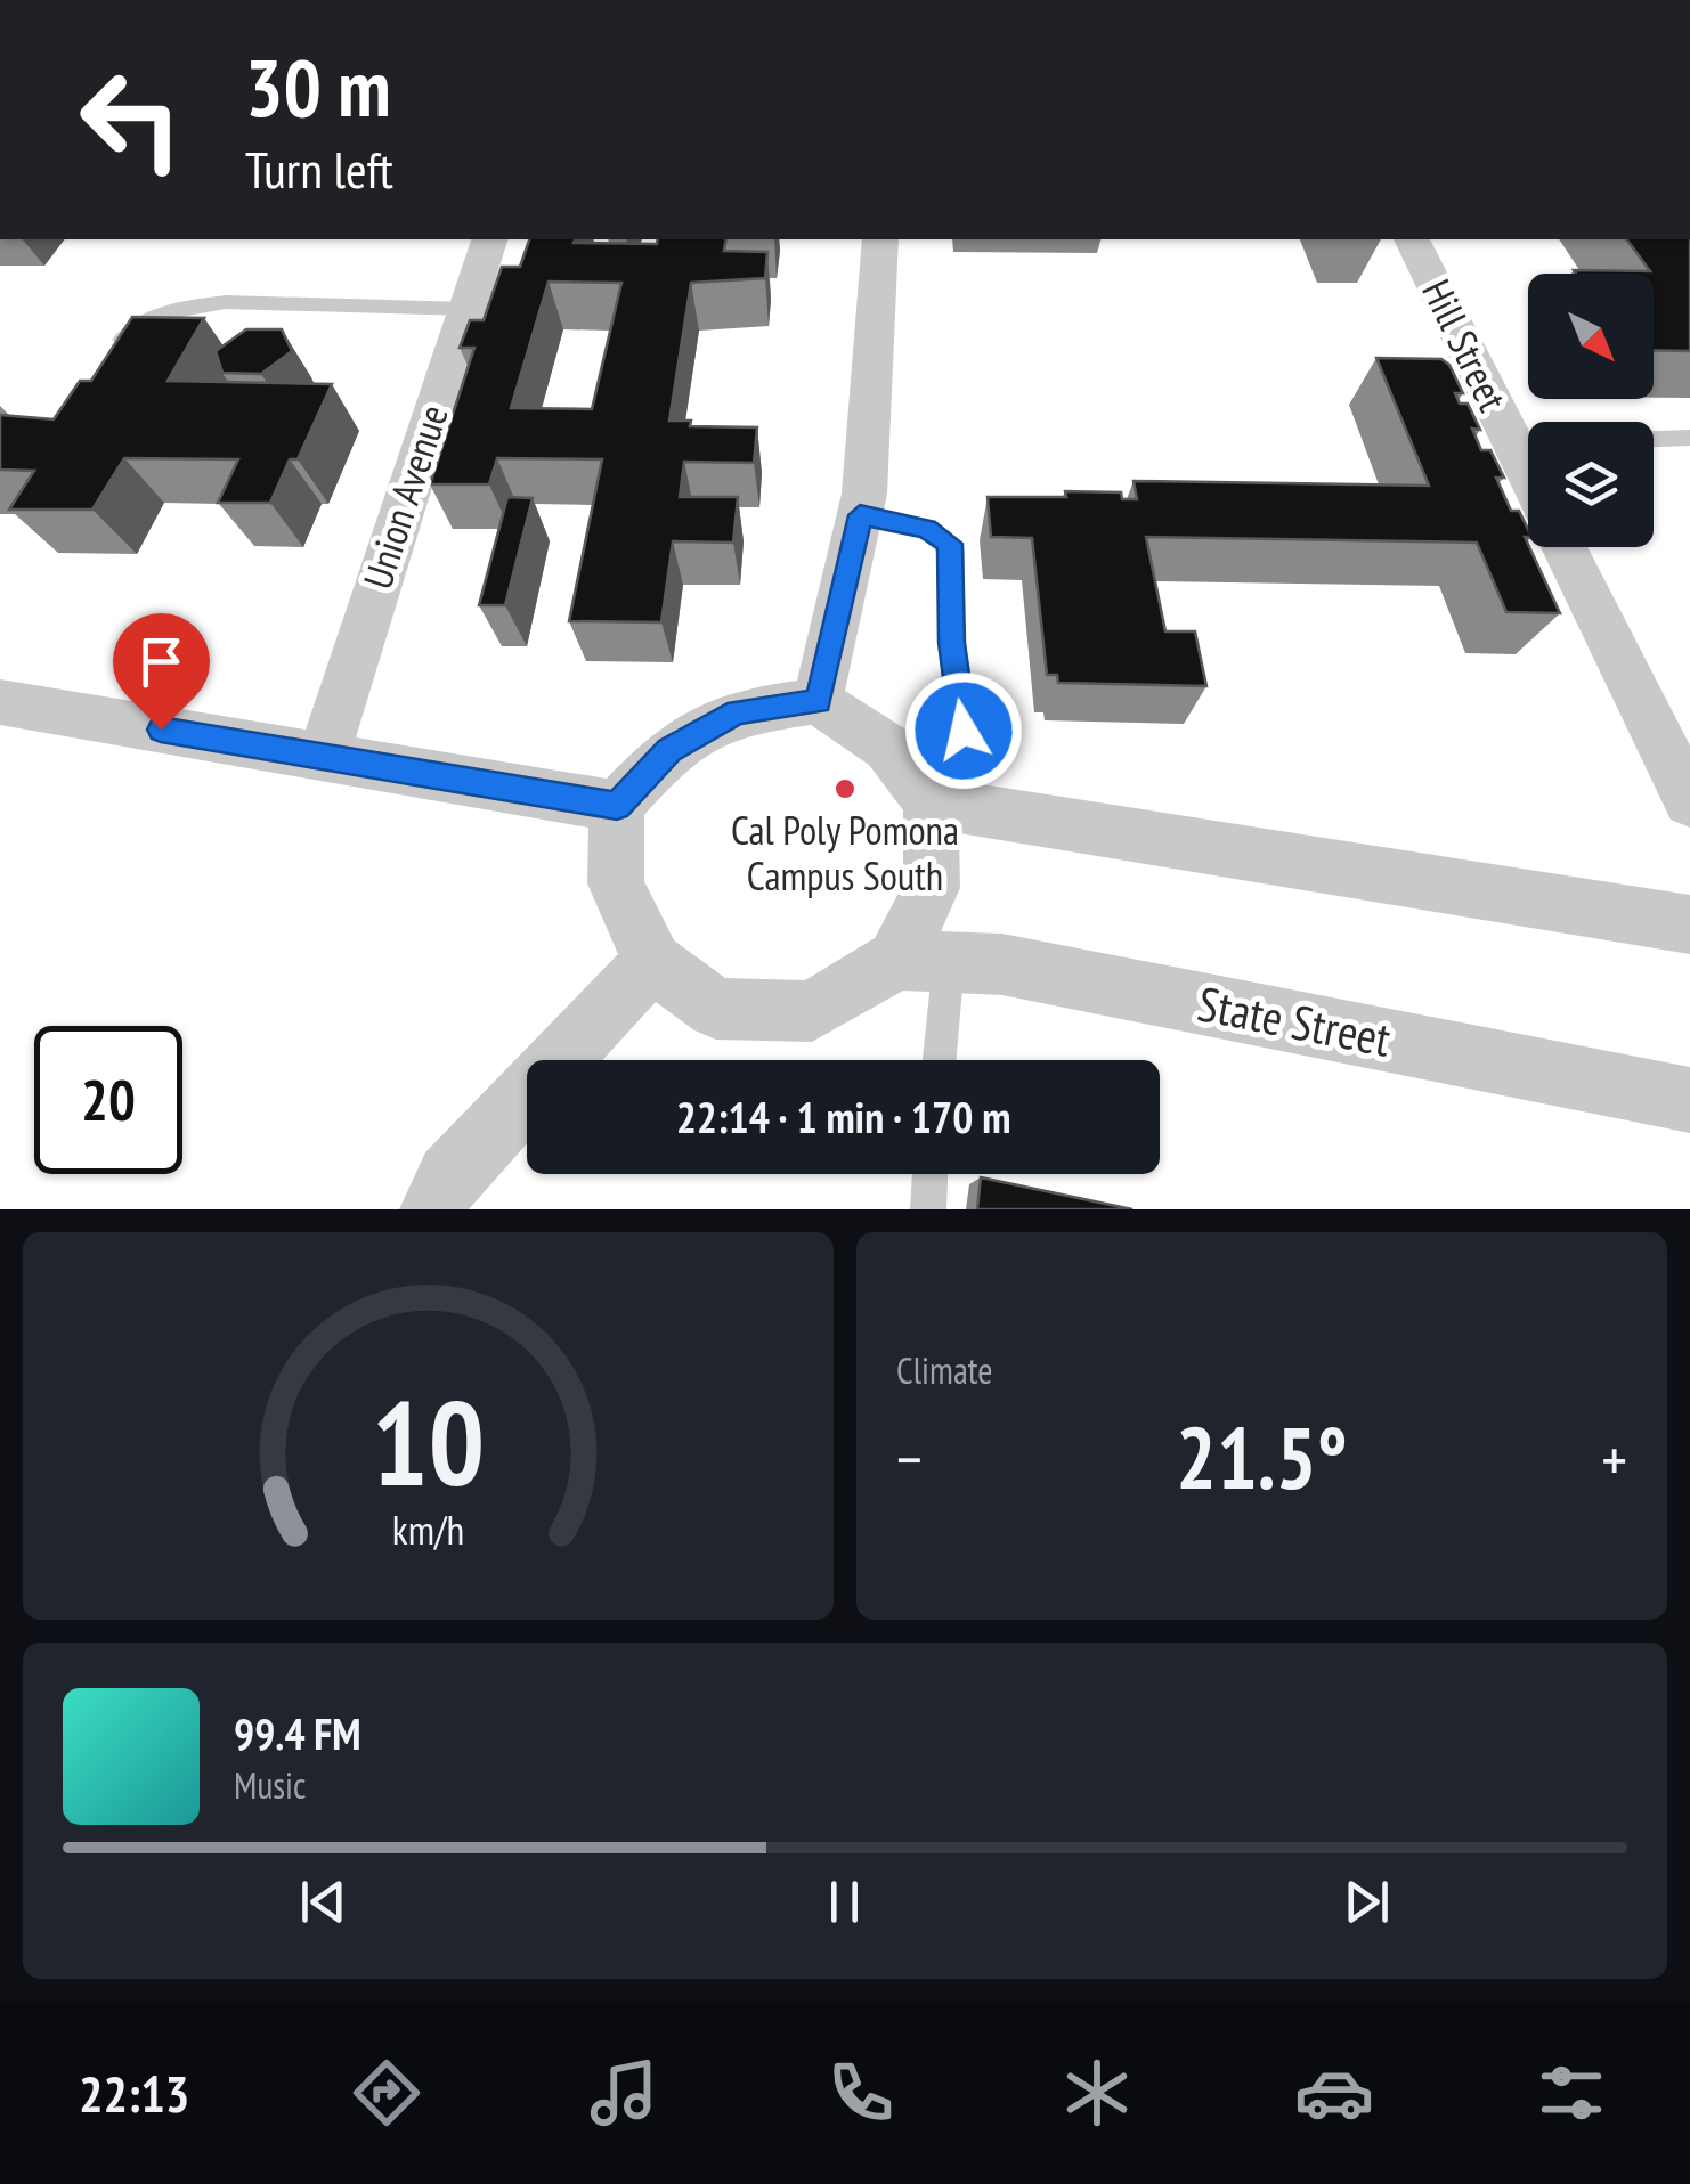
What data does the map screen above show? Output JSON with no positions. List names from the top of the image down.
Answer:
{
  "streets": {
    "street": ["Hill Street", "Union Avenue", "State Street"]
  },
  "places": ["Cal Poly Pomona Campus South"],
  "north": "bottom right",
  "page": {
    "turn": ["30 m", "Turn left"],
    "limit": "20",
    "trip": "22:14 · 1 min · 170 m",
    "tile": "Climate",
    "heat": ["−", "21.5°", "+"],
    "song": ["99.4 FM", "Music"],
    "tabs": "22:13",
    "gauge": ["10", "km/h"]
  }
}
